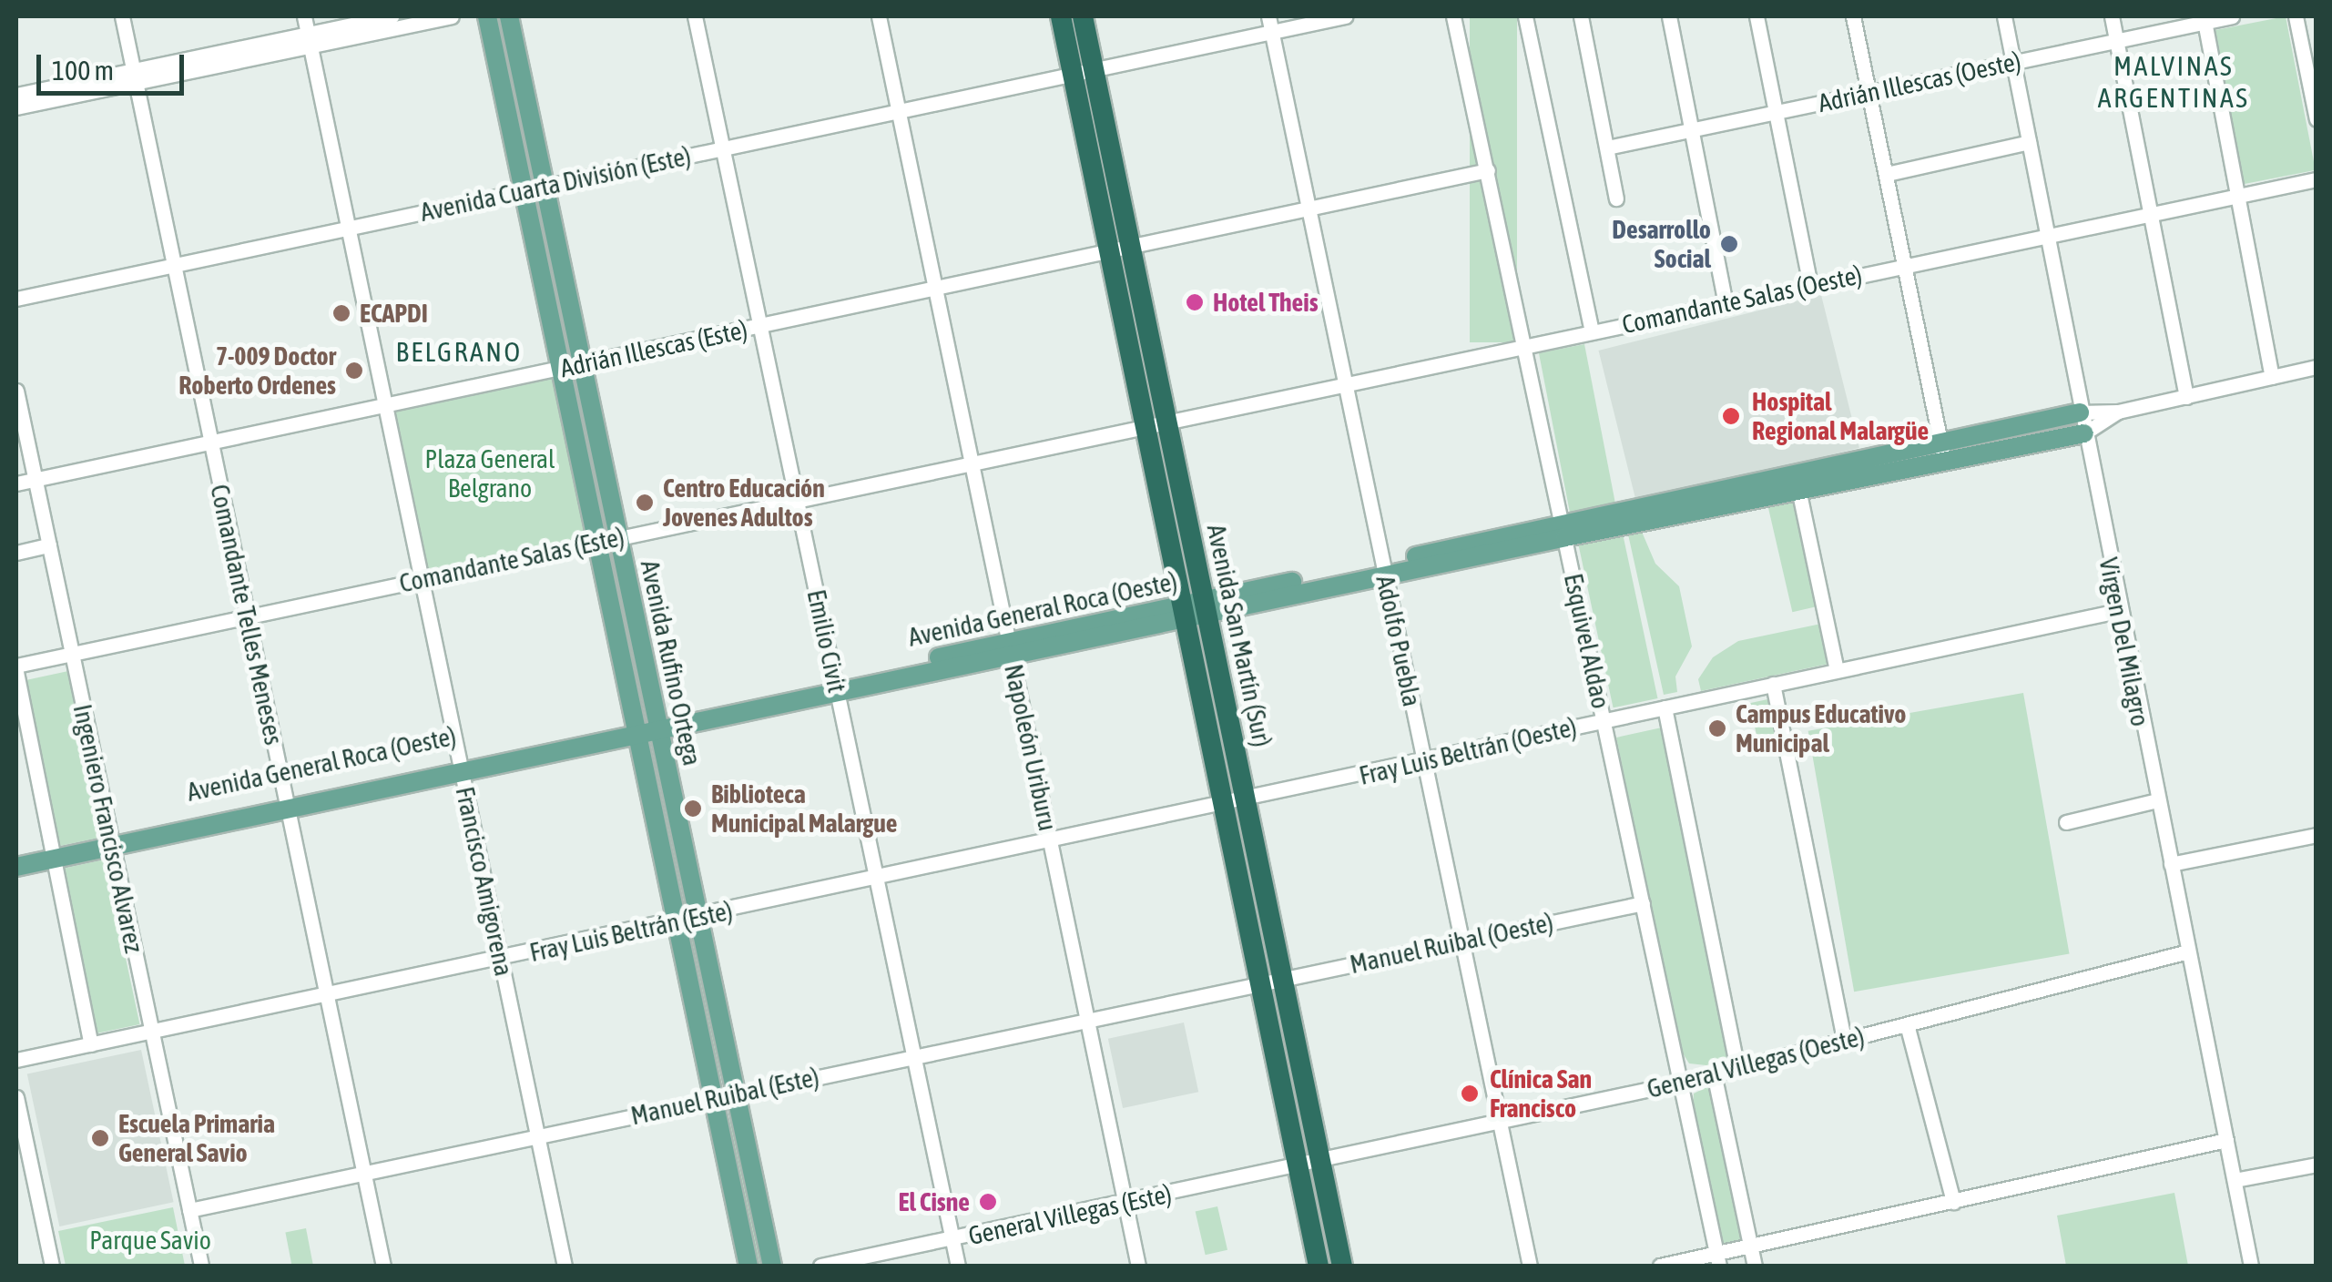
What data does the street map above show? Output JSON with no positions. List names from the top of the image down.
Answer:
{
  "streets": {
    "highway": ["Avenida San Martín (Sur)"],
    "main road": ["Avenida General Roca (Oeste)", "Avenida Rufino Ortega"],
    "street": [
      "Adrián Illescas (Oeste)",
      "Avenida Cuarta División (Este)",
      "Comandante Salas (Oeste)",
      "Adrián Illescas (Este)",
      "Comandante Salas (Este)",
      "Comandante Telles Meneses",
      "Emilio Civit",
      "Adolfo Puebla",
      "Esquivel Aldao",
      "Virgen Del Milagro",
      "Napoleón Uriburu",
      "Fray Luis Beltrán (Oeste)",
      "Ingeniero Francisco Alvarez",
      "Francisco Amigorena",
      "Fray Luis Beltrán (Este)",
      "Manuel Ruibal (Oeste)",
      "General Villegas (Oeste)",
      "Manuel Ruibal (Este)",
      "General Villegas (Este)"
    ]
  },
  "crossings": [
    ["Adrián Illescas (Oeste)", "Virgen Del Milagro"],
    ["Avenida Cuarta División (Este)", "Comandante Telles Meneses"],
    ["Avenida Cuarta División (Este)", "Avenida San Martín (Sur)"],
    ["Avenida Cuarta División (Este)", "Emilio Civit"],
    ["Avenida Cuarta División (Este)", "Adolfo Puebla"],
    ["Avenida Cuarta División (Este)", "Avenida Rufino Ortega"],
    ["Avenida Cuarta División (Este)", "Napoleón Uriburu"],
    ["Avenida Cuarta División (Este)", "Francisco Amigorena"],
    ["Comandante Salas (Oeste)", "Comandante Salas (Este)"],
    ["Comandante Salas (Oeste)", "Avenida San Martín (Sur)"],
    ["Comandante Salas (Oeste)", "Adolfo Puebla"],
    ["Comandante Salas (Oeste)", "Esquivel Aldao"],
    ["Comandante Salas (Oeste)", "Virgen Del Milagro"],
    ["Adrián Illescas (Este)", "Comandante Telles Meneses"],
    ["Adrián Illescas (Este)", "Avenida San Martín (Sur)"],
    ["Adrián Illescas (Este)", "Emilio Civit"],
    ["Adrián Illescas (Este)", "Avenida Rufino Ortega"],
    ["Adrián Illescas (Este)", "Napoleón Uriburu"],
    ["Adrián Illescas (Este)", "Ingeniero Francisco Alvarez"],
    ["Adrián Illescas (Este)", "Francisco Amigorena"],
    ["Comandante Salas (Este)", "Comandante Telles Meneses"],
    ["Comandante Salas (Este)", "Avenida San Martín (Sur)"],
    ["Comandante Salas (Este)", "Emilio Civit"],
    ["Comandante Salas (Este)", "Avenida Rufino Ortega"],
    ["Comandante Salas (Este)", "Napoleón Uriburu"],
    ["Comandante Salas (Este)", "Ingeniero Francisco Alvarez"],
    ["Comandante Salas (Este)", "Francisco Amigorena"],
    ["Avenida General Roca (Oeste)", "Comandante Telles Meneses"],
    ["Avenida General Roca (Oeste)", "Avenida San Martín (Sur)"],
    ["Avenida General Roca (Oeste)", "Emilio Civit"],
    ["Avenida General Roca (Oeste)", "Adolfo Puebla"],
    ["Avenida General Roca (Oeste)", "Esquivel Aldao"],
    ["Avenida General Roca (Oeste)", "Virgen Del Milagro"],
    ["Avenida General Roca (Oeste)", "Avenida Rufino Ortega"],
    ["Avenida General Roca (Oeste)", "Napoleón Uriburu"],
    ["Avenida General Roca (Oeste)", "Ingeniero Francisco Alvarez"],
    ["Avenida General Roca (Oeste)", "Francisco Amigorena"],
    ["Comandante Telles Meneses", "Fray Luis Beltrán (Este)"],
    ["Comandante Telles Meneses", "Manuel Ruibal (Este)"],
    ["Avenida San Martín (Sur)", "Fray Luis Beltrán (Oeste)"],
    ["Avenida San Martín (Sur)", "Fray Luis Beltrán (Este)"],
    ["Avenida San Martín (Sur)", "Manuel Ruibal (Oeste)"],
    ["Avenida San Martín (Sur)", "General Villegas (Oeste)"],
    ["Avenida San Martín (Sur)", "Manuel Ruibal (Este)"],
    ["Avenida San Martín (Sur)", "General Villegas (Este)"],
    ["Emilio Civit", "Fray Luis Beltrán (Este)"],
    ["Emilio Civit", "Manuel Ruibal (Este)"],
    ["Emilio Civit", "General Villegas (Este)"],
    ["Adolfo Puebla", "Fray Luis Beltrán (Oeste)"],
    ["Adolfo Puebla", "Manuel Ruibal (Oeste)"],
    ["Adolfo Puebla", "General Villegas (Oeste)"],
    ["Esquivel Aldao", "Fray Luis Beltrán (Oeste)"],
    ["Esquivel Aldao", "Manuel Ruibal (Oeste)"],
    ["Esquivel Aldao", "General Villegas (Oeste)"],
    ["Virgen Del Milagro", "Fray Luis Beltrán (Oeste)"],
    ["Virgen Del Milagro", "General Villegas (Oeste)"],
    ["Avenida Rufino Ortega", "Fray Luis Beltrán (Este)"],
    ["Avenida Rufino Ortega", "Manuel Ruibal (Este)"],
    ["Napoleón Uriburu", "Fray Luis Beltrán (Este)"],
    ["Napoleón Uriburu", "Manuel Ruibal (Este)"],
    ["Napoleón Uriburu", "General Villegas (Este)"],
    ["Fray Luis Beltrán (Oeste)", "Fray Luis Beltrán (Este)"],
    ["Ingeniero Francisco Alvarez", "Fray Luis Beltrán (Este)"],
    ["Ingeniero Francisco Alvarez", "Manuel Ruibal (Este)"],
    ["Francisco Amigorena", "Fray Luis Beltrán (Este)"],
    ["Francisco Amigorena", "Manuel Ruibal (Este)"],
    ["Manuel Ruibal (Oeste)", "Manuel Ruibal (Este)"],
    ["General Villegas (Oeste)", "General Villegas (Este)"]
  ],
  "districts": ["MALVINAS ARGENTINAS", "BELGRANO"],
  "parks": ["Plaza General Belgrano", "Parque Savio"],
  "places": [
    "Desarrollo Social",
    "Hotel Theis",
    "ECAPDI",
    "7-009 Doctor Roberto Ordenes",
    "Hospital Regional Malargüe",
    "Centro Educación Jovenes Adultos",
    "Campus Educativo Municipal",
    "Biblioteca Municipal Malargue",
    "Clínica San Francisco",
    "Escuela Primaria General Savio",
    "El Cisne"
  ],
  "scale_bar": "100 m"
}
